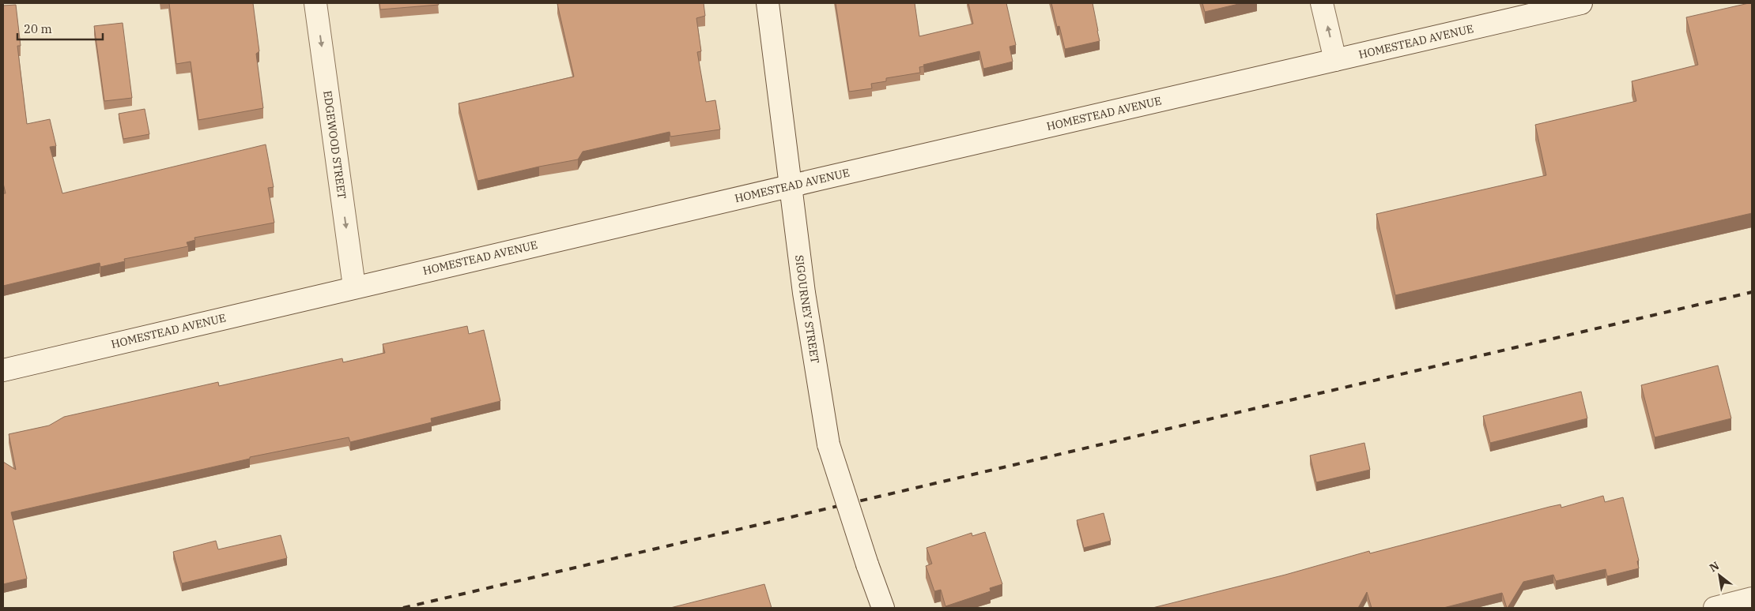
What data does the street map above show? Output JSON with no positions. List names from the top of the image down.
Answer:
{
  "streets": {
    "main road": ["HOMESTEAD AVENUE", "EDGEWOOD STREET", "SIGOURNEY STREET"]
  },
  "crossings": [
    ["HOMESTEAD AVENUE", "EDGEWOOD STREET"],
    ["HOMESTEAD AVENUE", "SIGOURNEY STREET"]
  ],
  "one_way": ["EDGEWOOD STREET"],
  "scale_bar": "20 m",
  "north": "top left"
}
